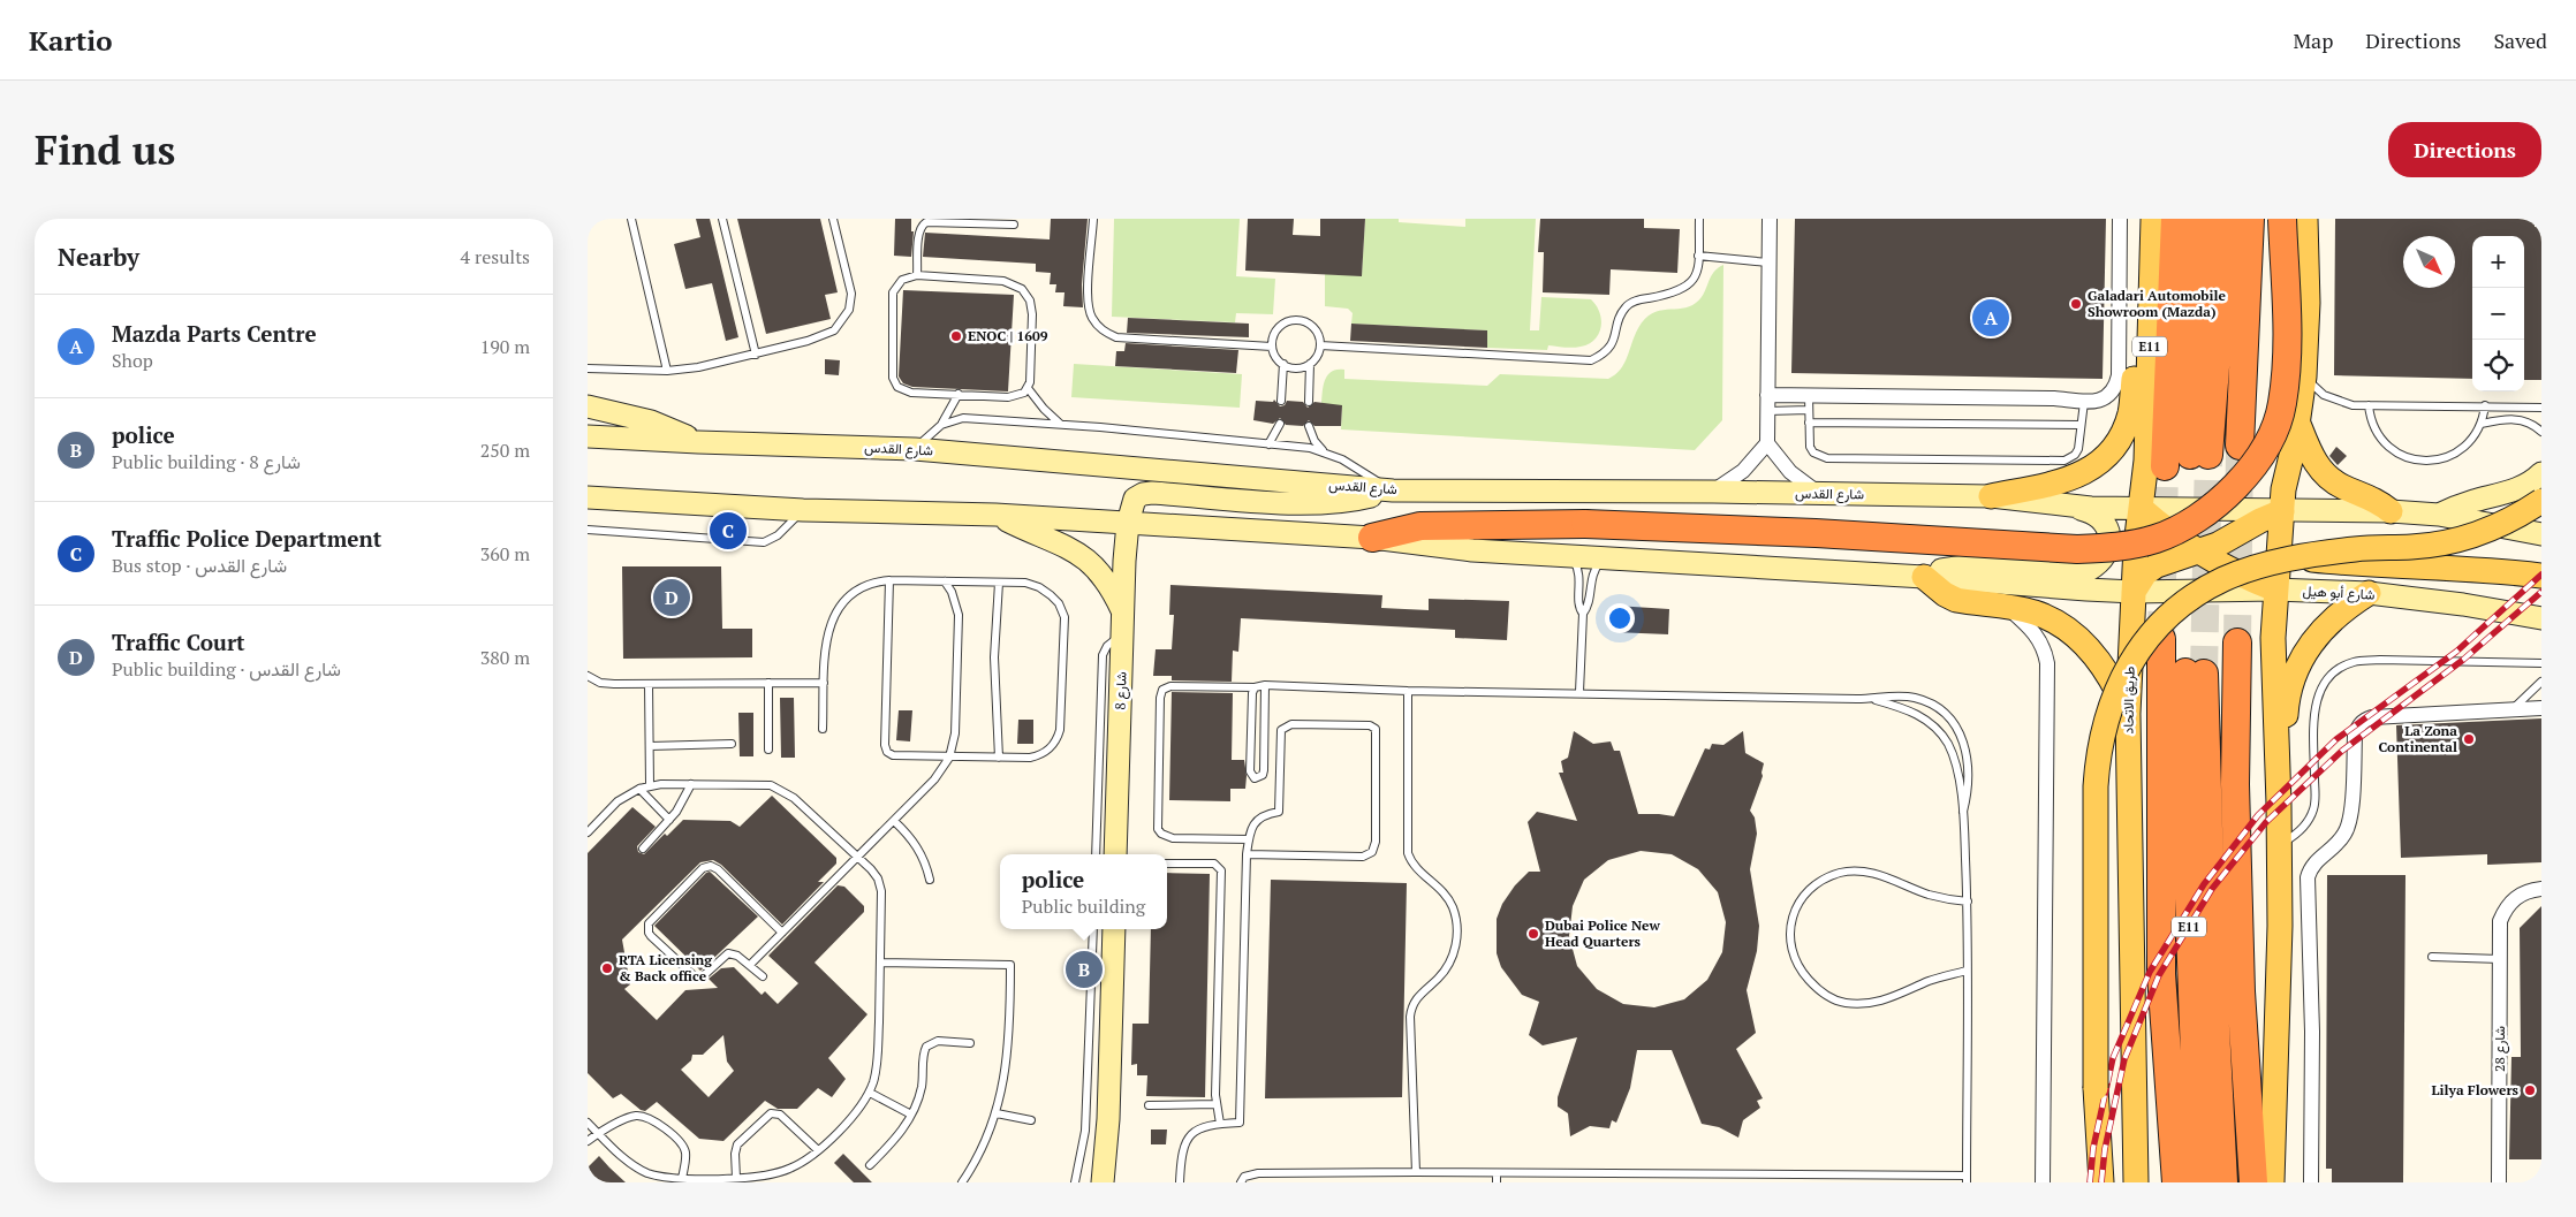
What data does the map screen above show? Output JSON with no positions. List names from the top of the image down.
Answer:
{
  "streets": {
    "highway": ["E11"],
    "main road": [
      "شارع القدس",
      "شارع أبو هيل",
      "شارع 8",
      "طريق الاتحاد"
    ],
    "street": ["شارع 28"]
  },
  "crossings": [
    ["شارع القدس", "شارع 8"],
    ["شارع القدس", "طريق الاتحاد"],
    ["شارع أبو هيل", "طريق الاتحاد"]
  ],
  "places": [
    "Galadari Automobile Showroom (Mazda)",
    "ENOC | 1609",
    "La Zona Continental",
    "Dubai Police New Head Quarters",
    "RTA Licensing & Back office",
    "Lilya Flowers"
  ],
  "north": "bottom right",
  "page": {
    "header": "Kartio",
    "nav": ["Map", "Directions", "Saved"],
    "buttons": "Directions",
    "title": "Find us",
    "heading": ["Nearby", "4 results"],
    "map_buttons": ["+", "−"],
    "list": [
      {
        "mark": "A",
        "name": "Mazda Parts Centre",
        "note": "Shop",
        "value": "190 m"
      },
      {
        "mark": "B",
        "name": "police",
        "note": "Public building · شارع 8",
        "value": "250 m"
      },
      {
        "mark": "C",
        "name": "Traffic Police Department",
        "note": "Bus stop · شارع القدس",
        "value": "360 m"
      },
      {
        "mark": "D",
        "name": "Traffic Court",
        "note": "Public building · شارع القدس",
        "value": "380 m"
      }
    ],
    "pins": [
      "A",
      "C",
      "D",
      "B"
    ],
    "popup": ["police", "Public building"]
  }
}
